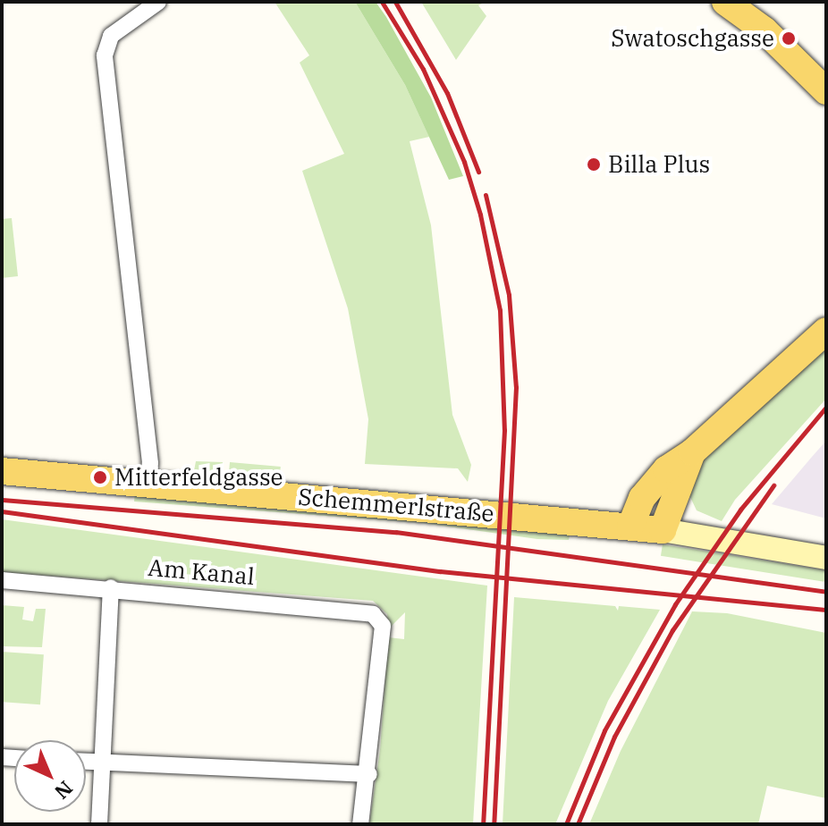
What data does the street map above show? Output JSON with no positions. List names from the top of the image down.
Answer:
{
  "streets": {
    "main road": ["Schemmerlstraße"],
    "street": ["Am Kanal"]
  },
  "places": ["Swatoschgasse", "Billa Plus", "Mitterfeldgasse"],
  "north": "bottom right"
}
